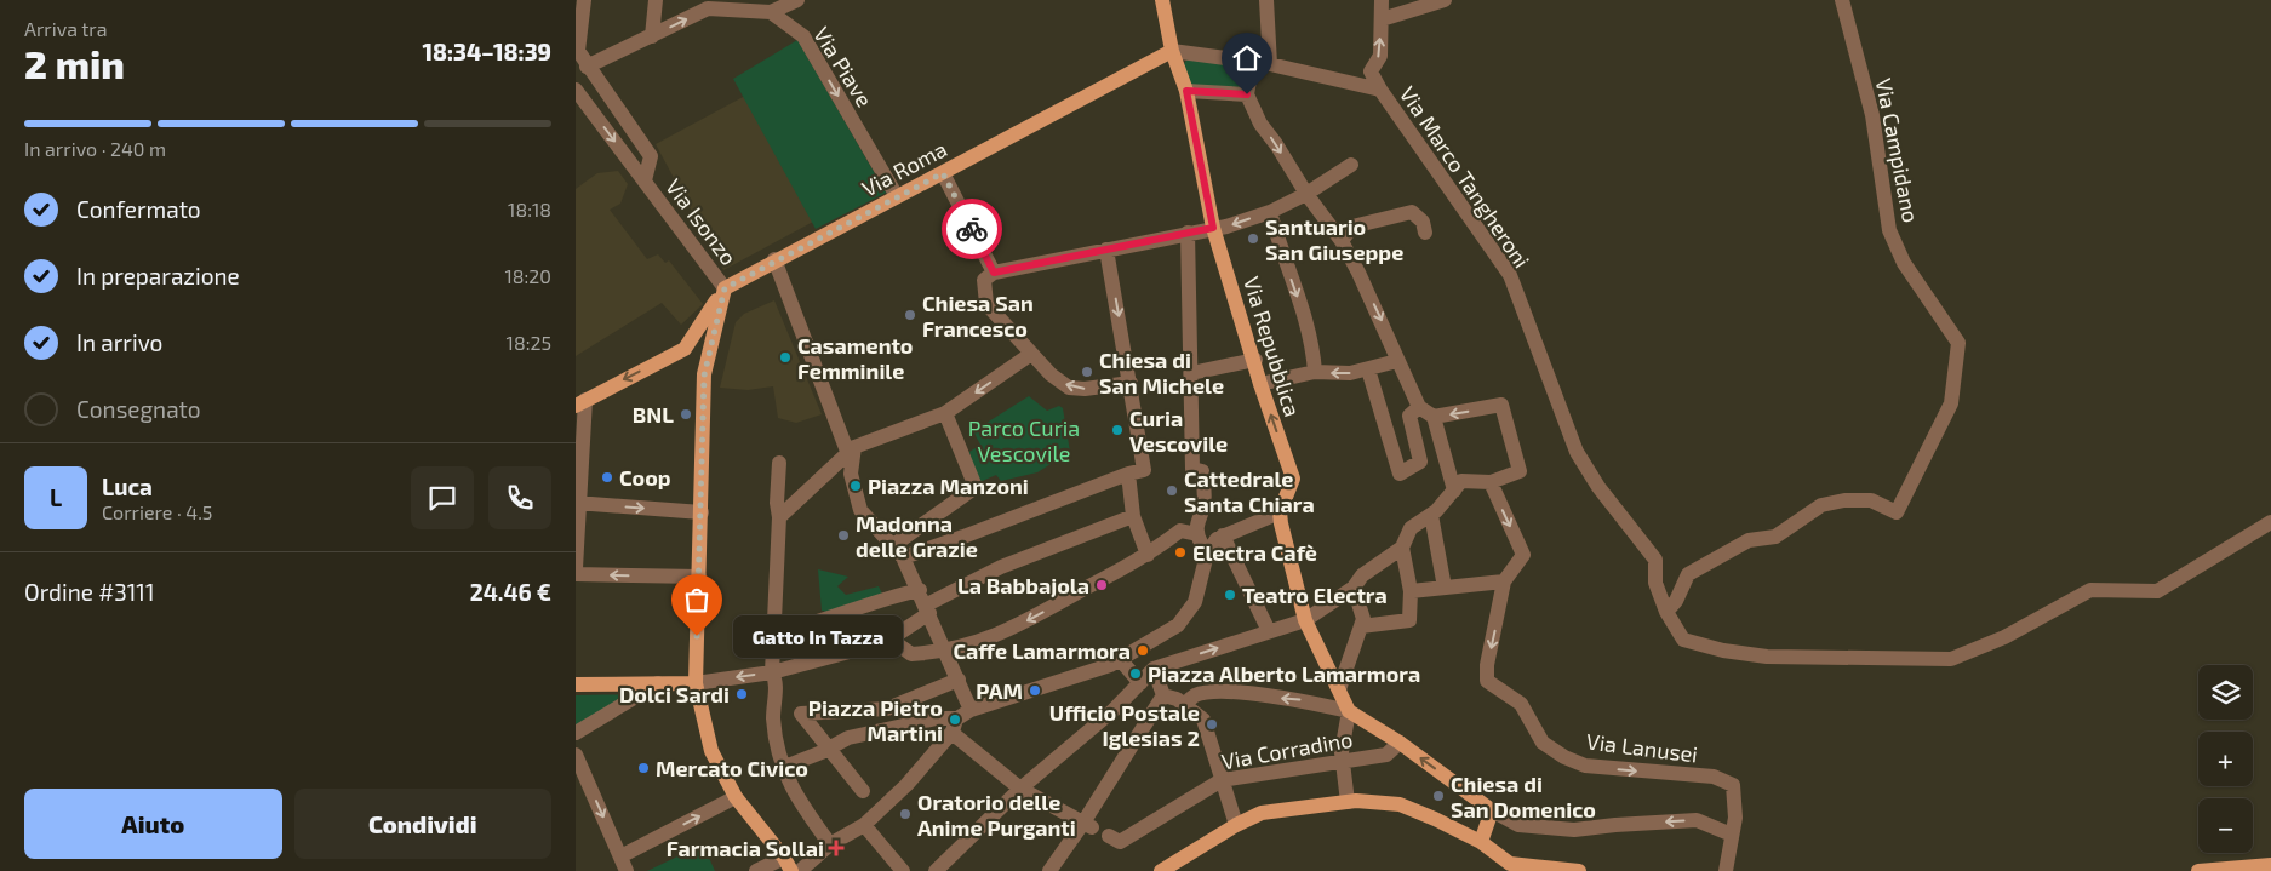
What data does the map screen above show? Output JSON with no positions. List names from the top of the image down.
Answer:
{
  "streets": {
    "main road": ["Via Roma", "Via Repubblica"],
    "street": [
      "Via Piave",
      "Via Campidano",
      "Via Marco Tangheroni",
      "Via Isonzo",
      "Via Lanusei",
      "Via Corradino"
    ]
  },
  "crossings": [
    ["Via Piave", "Via Roma"],
    ["Via Campidano", "Via Marco Tangheroni"],
    ["Via Roma", "Via Isonzo"],
    ["Via Roma", "Via Repubblica"]
  ],
  "one_way": ["Via Piave"],
  "parks": ["Parco Curia Vescovile"],
  "places": {
    "other": [
      "Santuario San Giuseppe",
      "Chiesa San Francesco",
      "Casamento Femminile",
      "Chiesa di San Michele",
      "BNL",
      "Curia Vescovile",
      "Coop",
      "Piazza Manzoni",
      "Cattedrale Santa Chiara",
      "Madonna delle Grazie",
      "Electra Cafè",
      "La Babbajola",
      "Teatro Electra",
      "Gatto In Tazza",
      "Caffe Lamarmora",
      "Piazza Alberto Lamarmora",
      "PAM",
      "Dolci Sardi",
      "Piazza Pietro Martini",
      "Ufficio Postale Iglesias 2",
      "Mercato Civico",
      "Chiesa di San Domenico",
      "Oratorio delle Anime Purganti"
    ],
    "health": ["Farmacia Sollai"]
  },
  "page": {
    "heading": ["2 min", "Arriva tra", "18:34–18:39"],
    "panel": [
      "Luca",
      "Corriere · 4.5",
      "Ordine #3111",
      "24.46 €"
    ],
    "bar": "In arrivo · 240 m",
    "list": [
      ["Confermato", "18:18"],
      ["In preparazione", "18:20"],
      ["In arrivo", "18:25"],
      "Consegnato"
    ],
    "round": "L",
    "bubble": "Gatto In Tazza",
    "map_buttons": ["+", "−"],
    "buttons": ["Aiuto", "Condividi"]
  }
}
